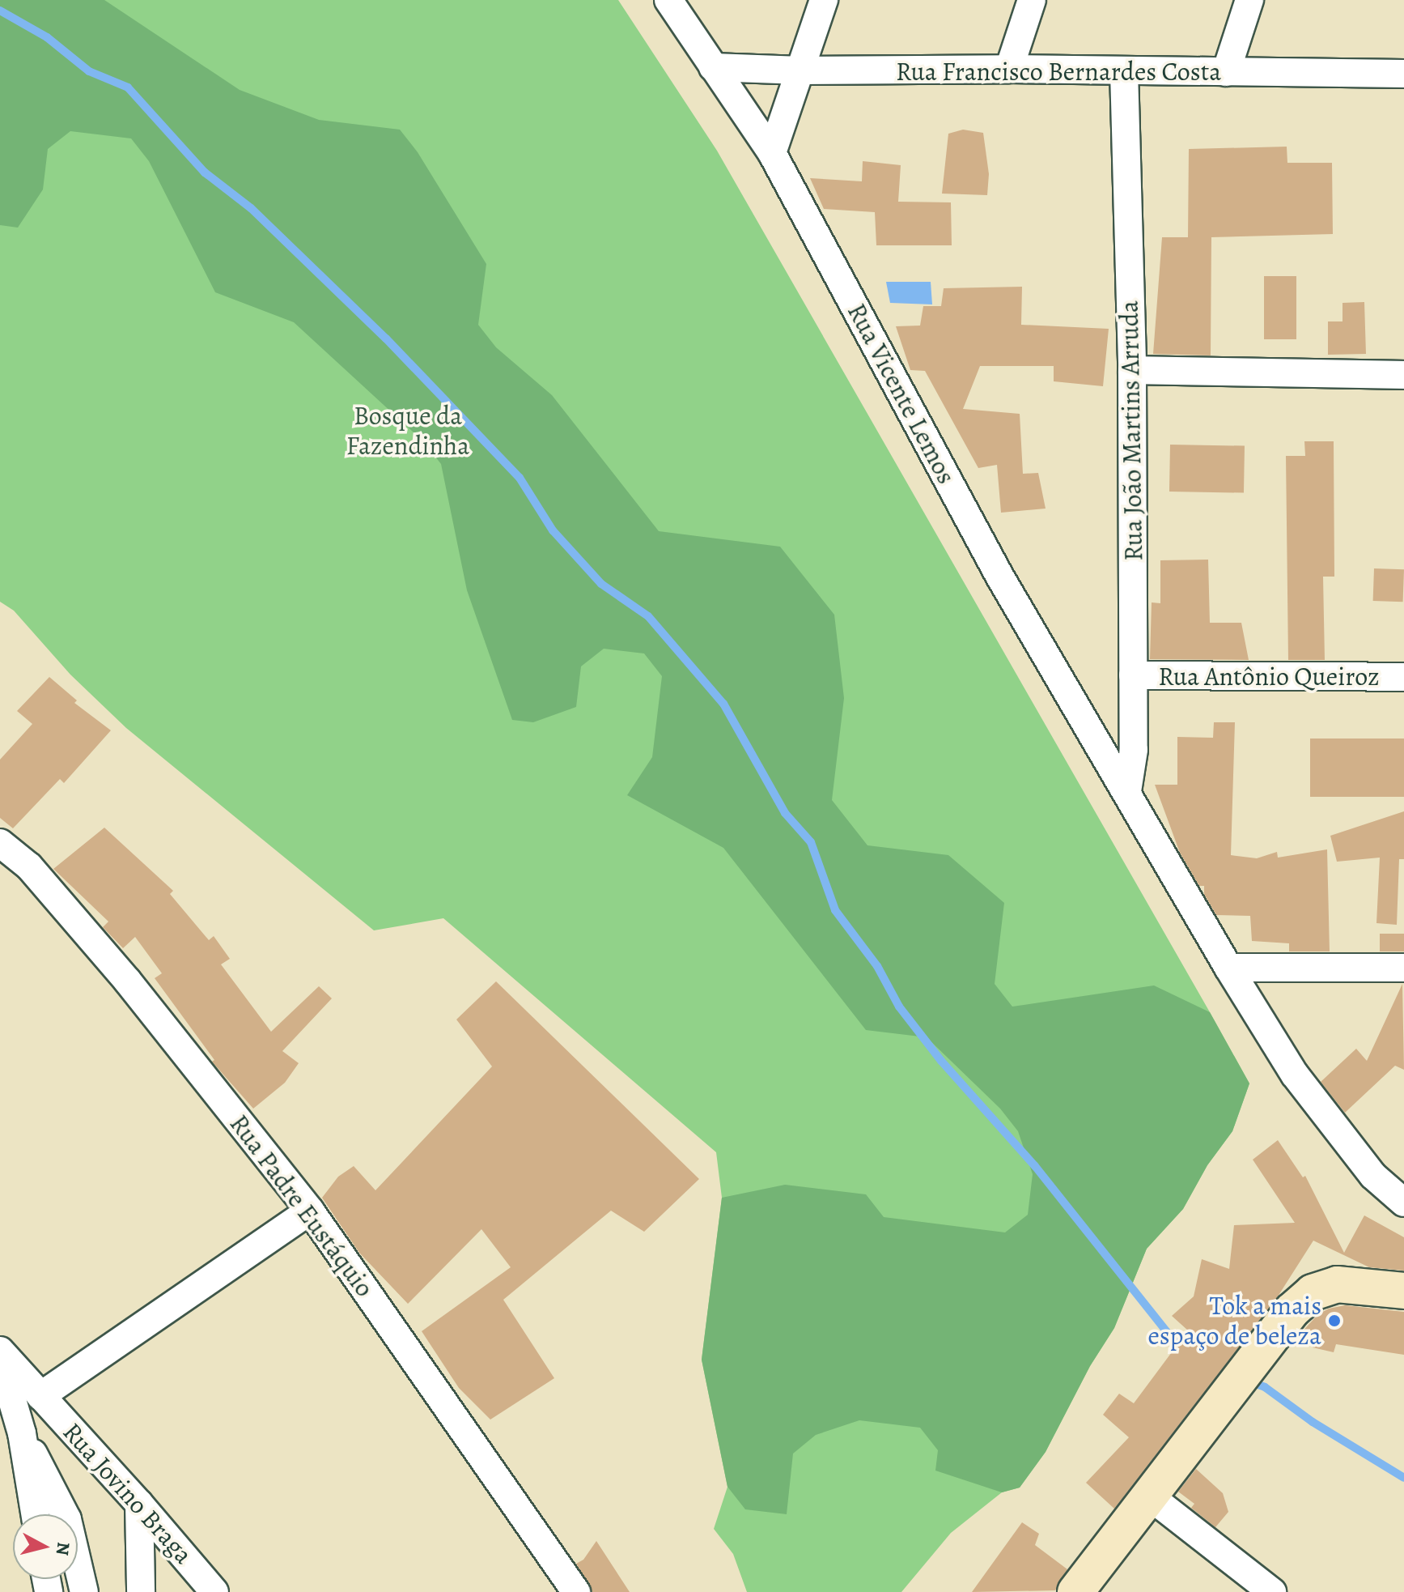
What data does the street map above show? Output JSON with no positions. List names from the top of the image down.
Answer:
{
  "streets": {
    "street": [
      "Rua Francisco Bernardes Costa",
      "Rua Vicente Lemos",
      "Rua João Martins Arruda",
      "Rua Antônio Queiroz",
      "Rua Padre Eustáquio",
      "Rua Jovino Braga"
    ]
  },
  "crossings": [
    ["Rua Francisco Bernardes Costa", "Rua Vicente Lemos"],
    ["Rua Francisco Bernardes Costa", "Rua João Martins Arruda"],
    ["Rua Vicente Lemos", "Rua João Martins Arruda"],
    ["Rua João Martins Arruda", "Rua Antônio Queiroz"]
  ],
  "parks": ["Bosque da Fazendinha"],
  "places": ["Tok a mais espaço de beleza"],
  "north": "right"
}
